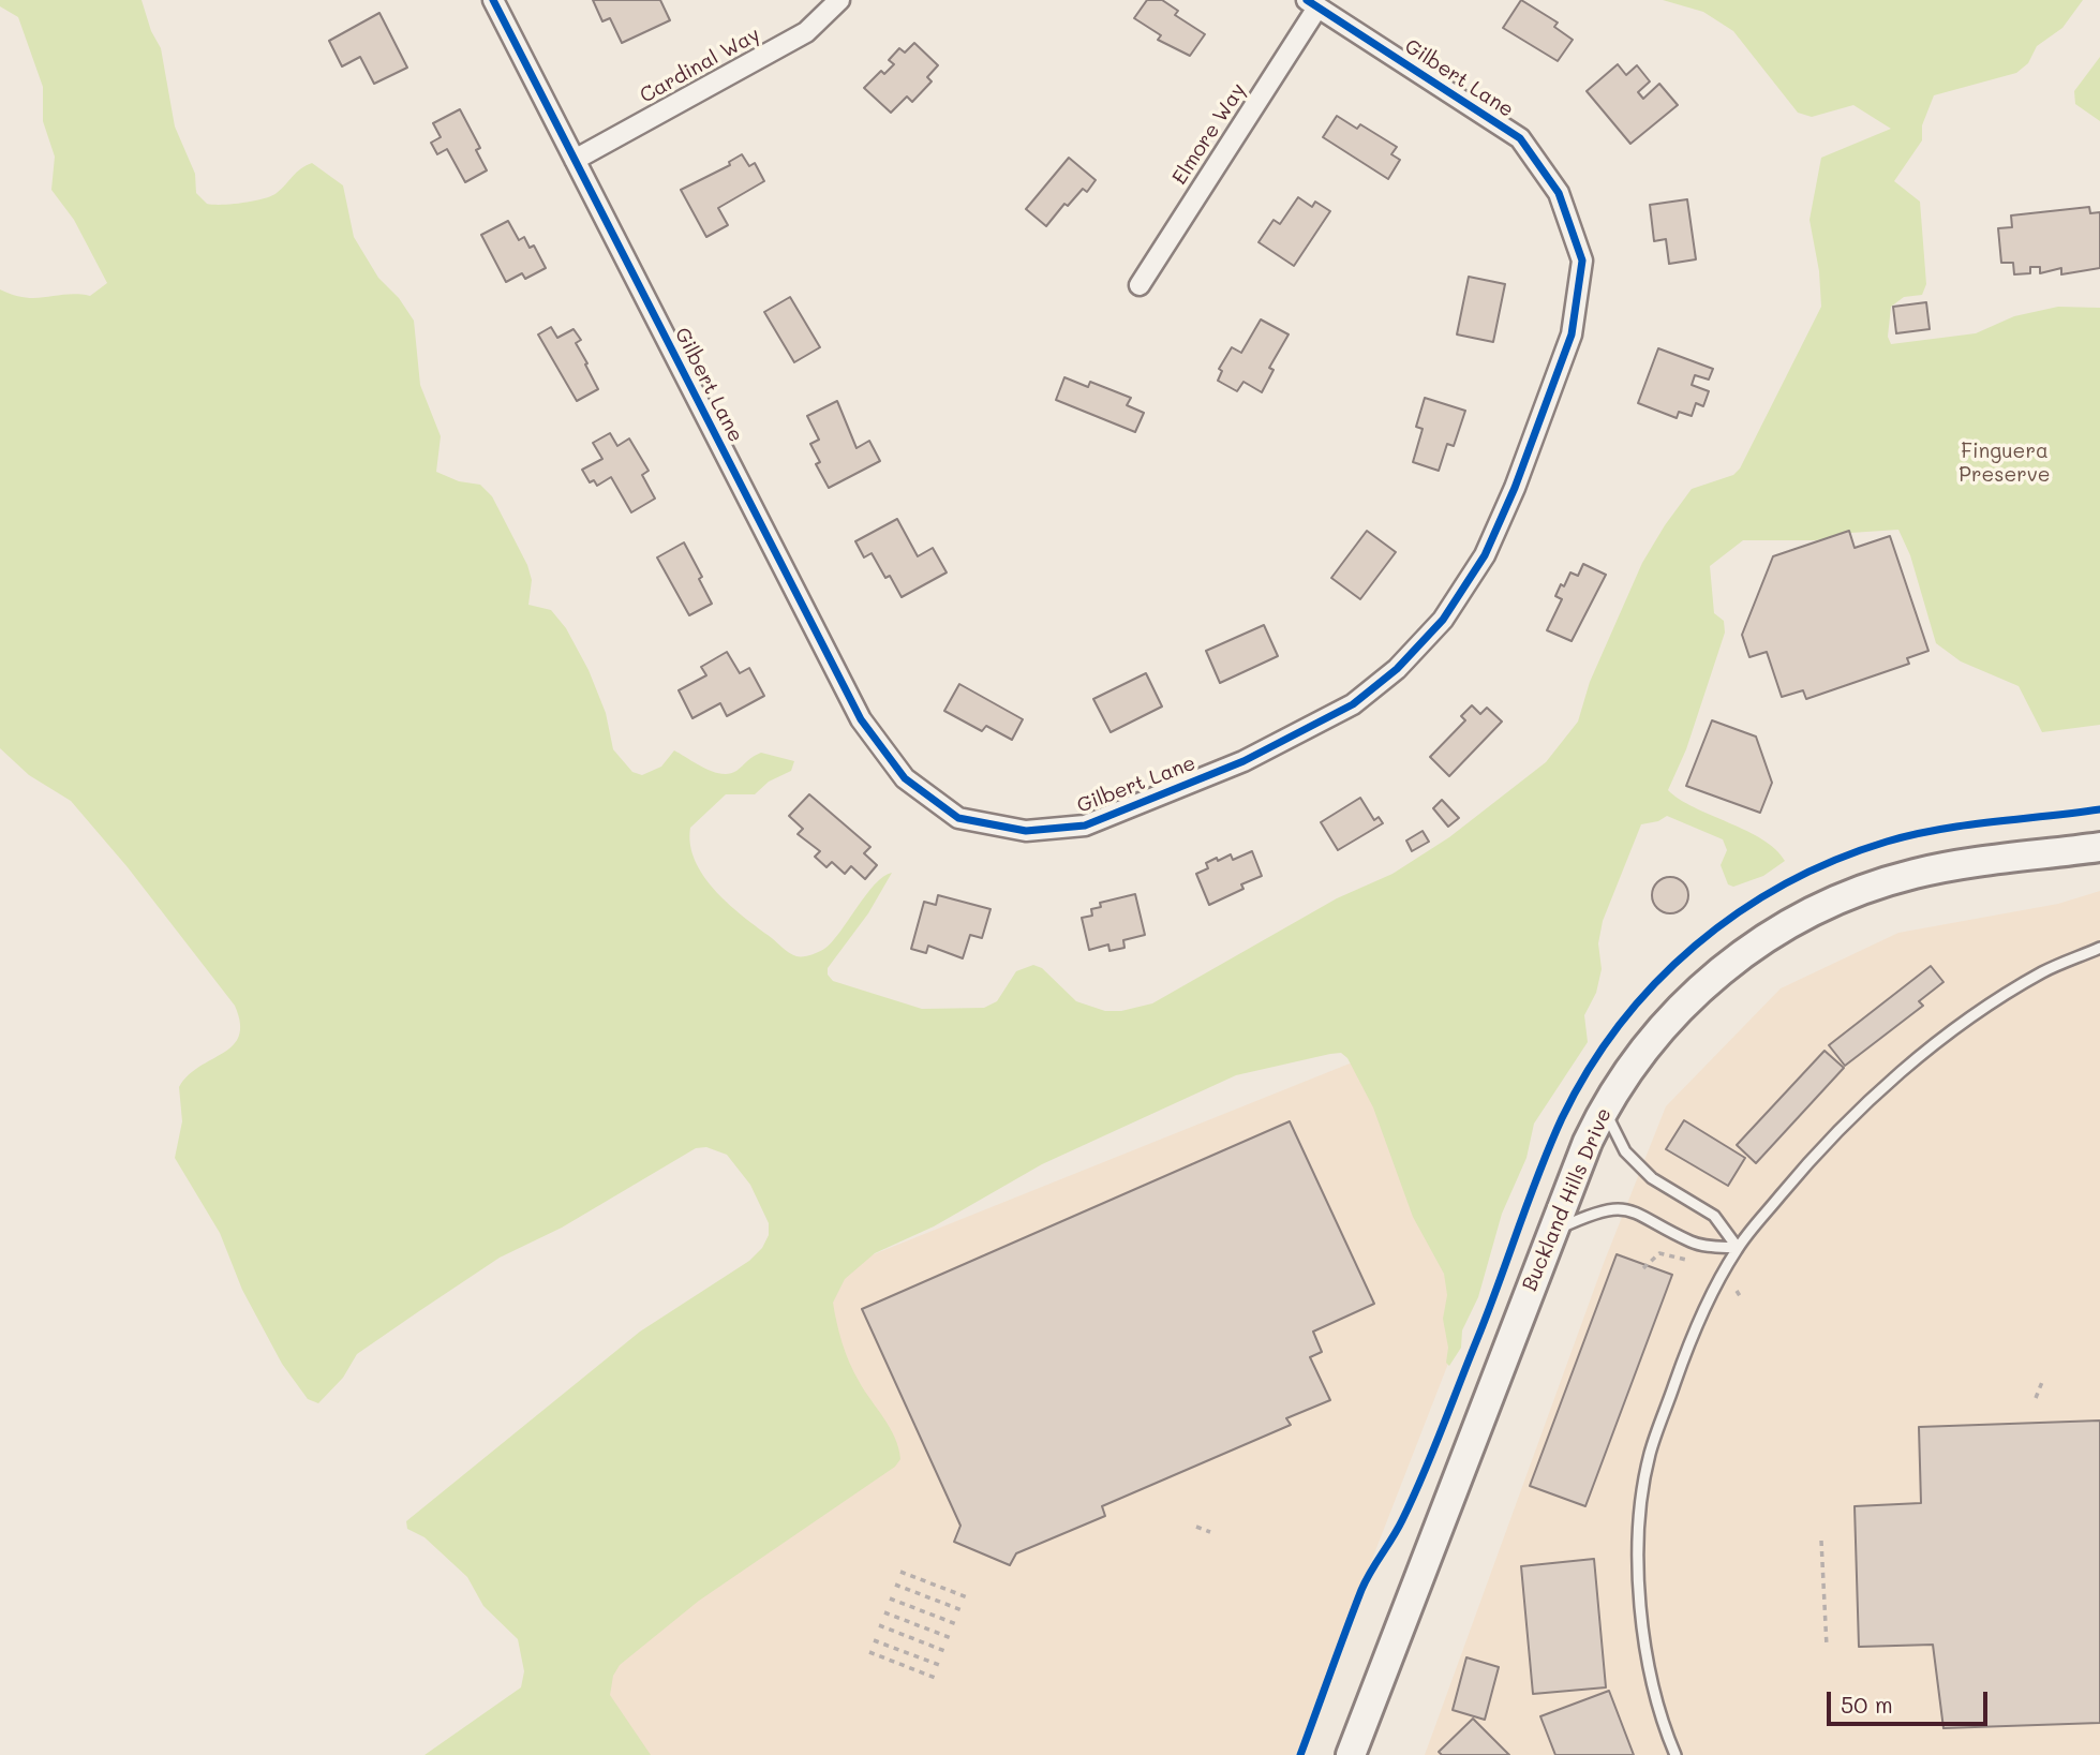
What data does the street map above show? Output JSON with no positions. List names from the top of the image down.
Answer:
{
  "streets": {
    "street": [
      "Cardinal Way",
      "Gilbert Lane",
      "Elmore Way",
      "Buckland Hills Drive"
    ]
  },
  "crossings": [
    ["Cardinal Way", "Gilbert Lane"],
    ["Gilbert Lane", "Elmore Way"]
  ],
  "parks": ["Finguera Preserve"],
  "scale_bar": "50 m"
}
